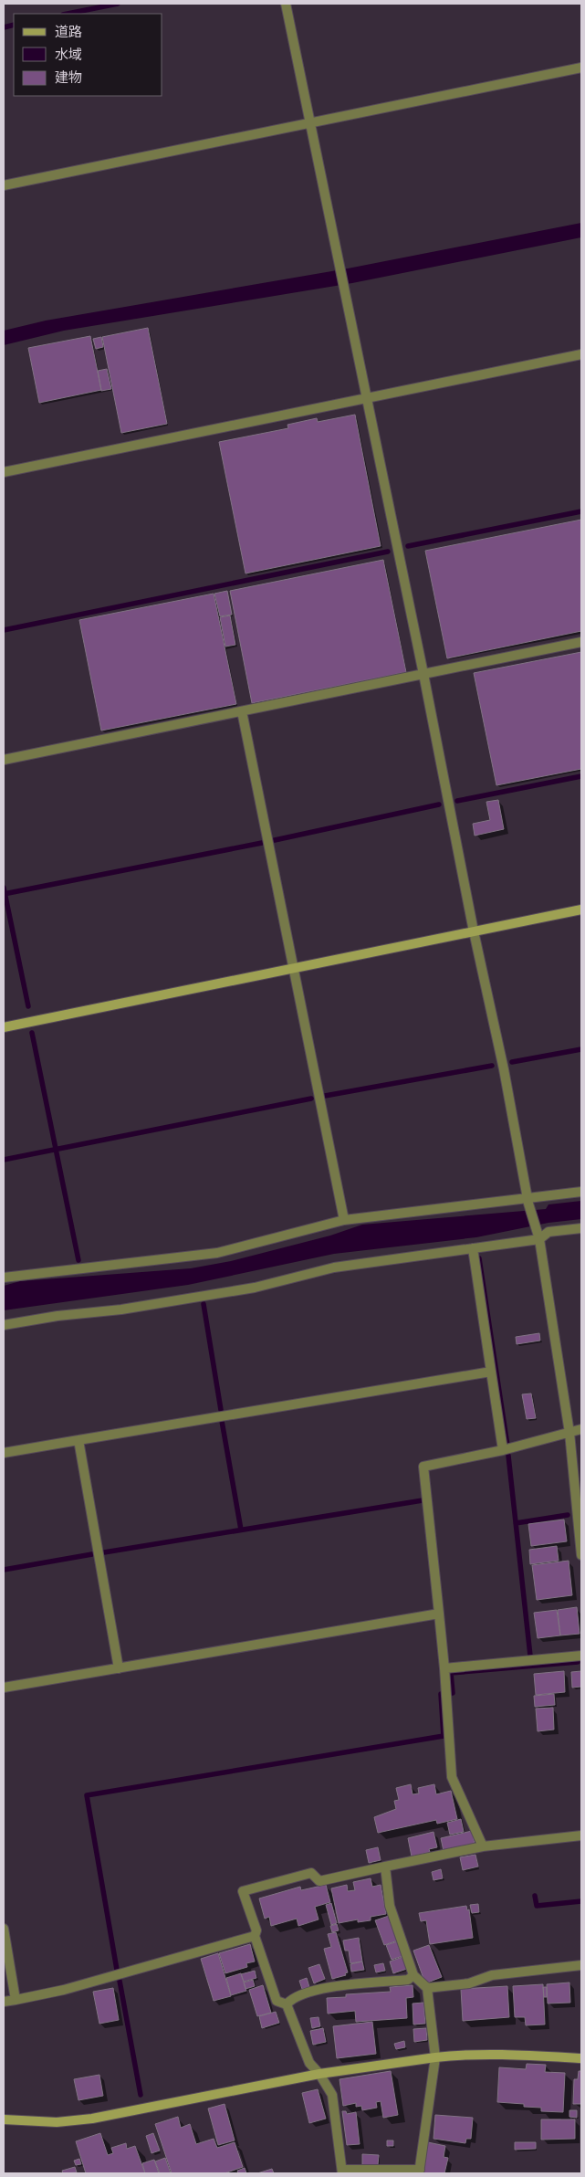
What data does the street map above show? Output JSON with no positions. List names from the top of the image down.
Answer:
{
  "legend": ["道路", "水域", "建物"]
}
